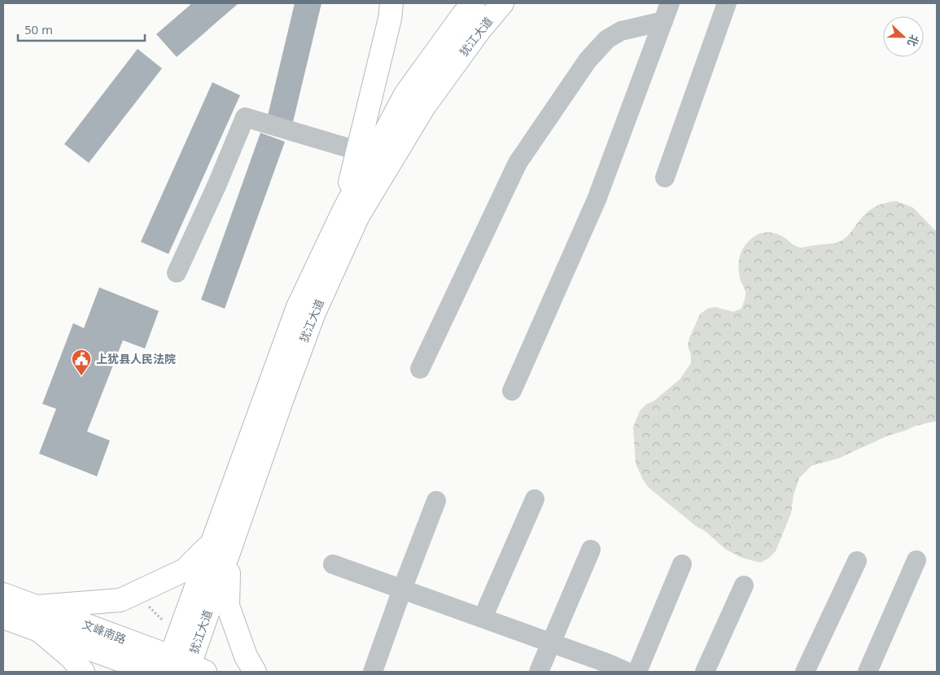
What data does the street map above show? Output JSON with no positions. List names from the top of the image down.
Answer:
{
  "streets": {
    "main road": ["犹江大道", "文峰南路"]
  },
  "crossings": [
    ["犹江大道", "文峰南路"]
  ],
  "places": {
    "public building": ["上犹县人民法院"]
  },
  "scale_bar": "50 m",
  "north": "right"
}
